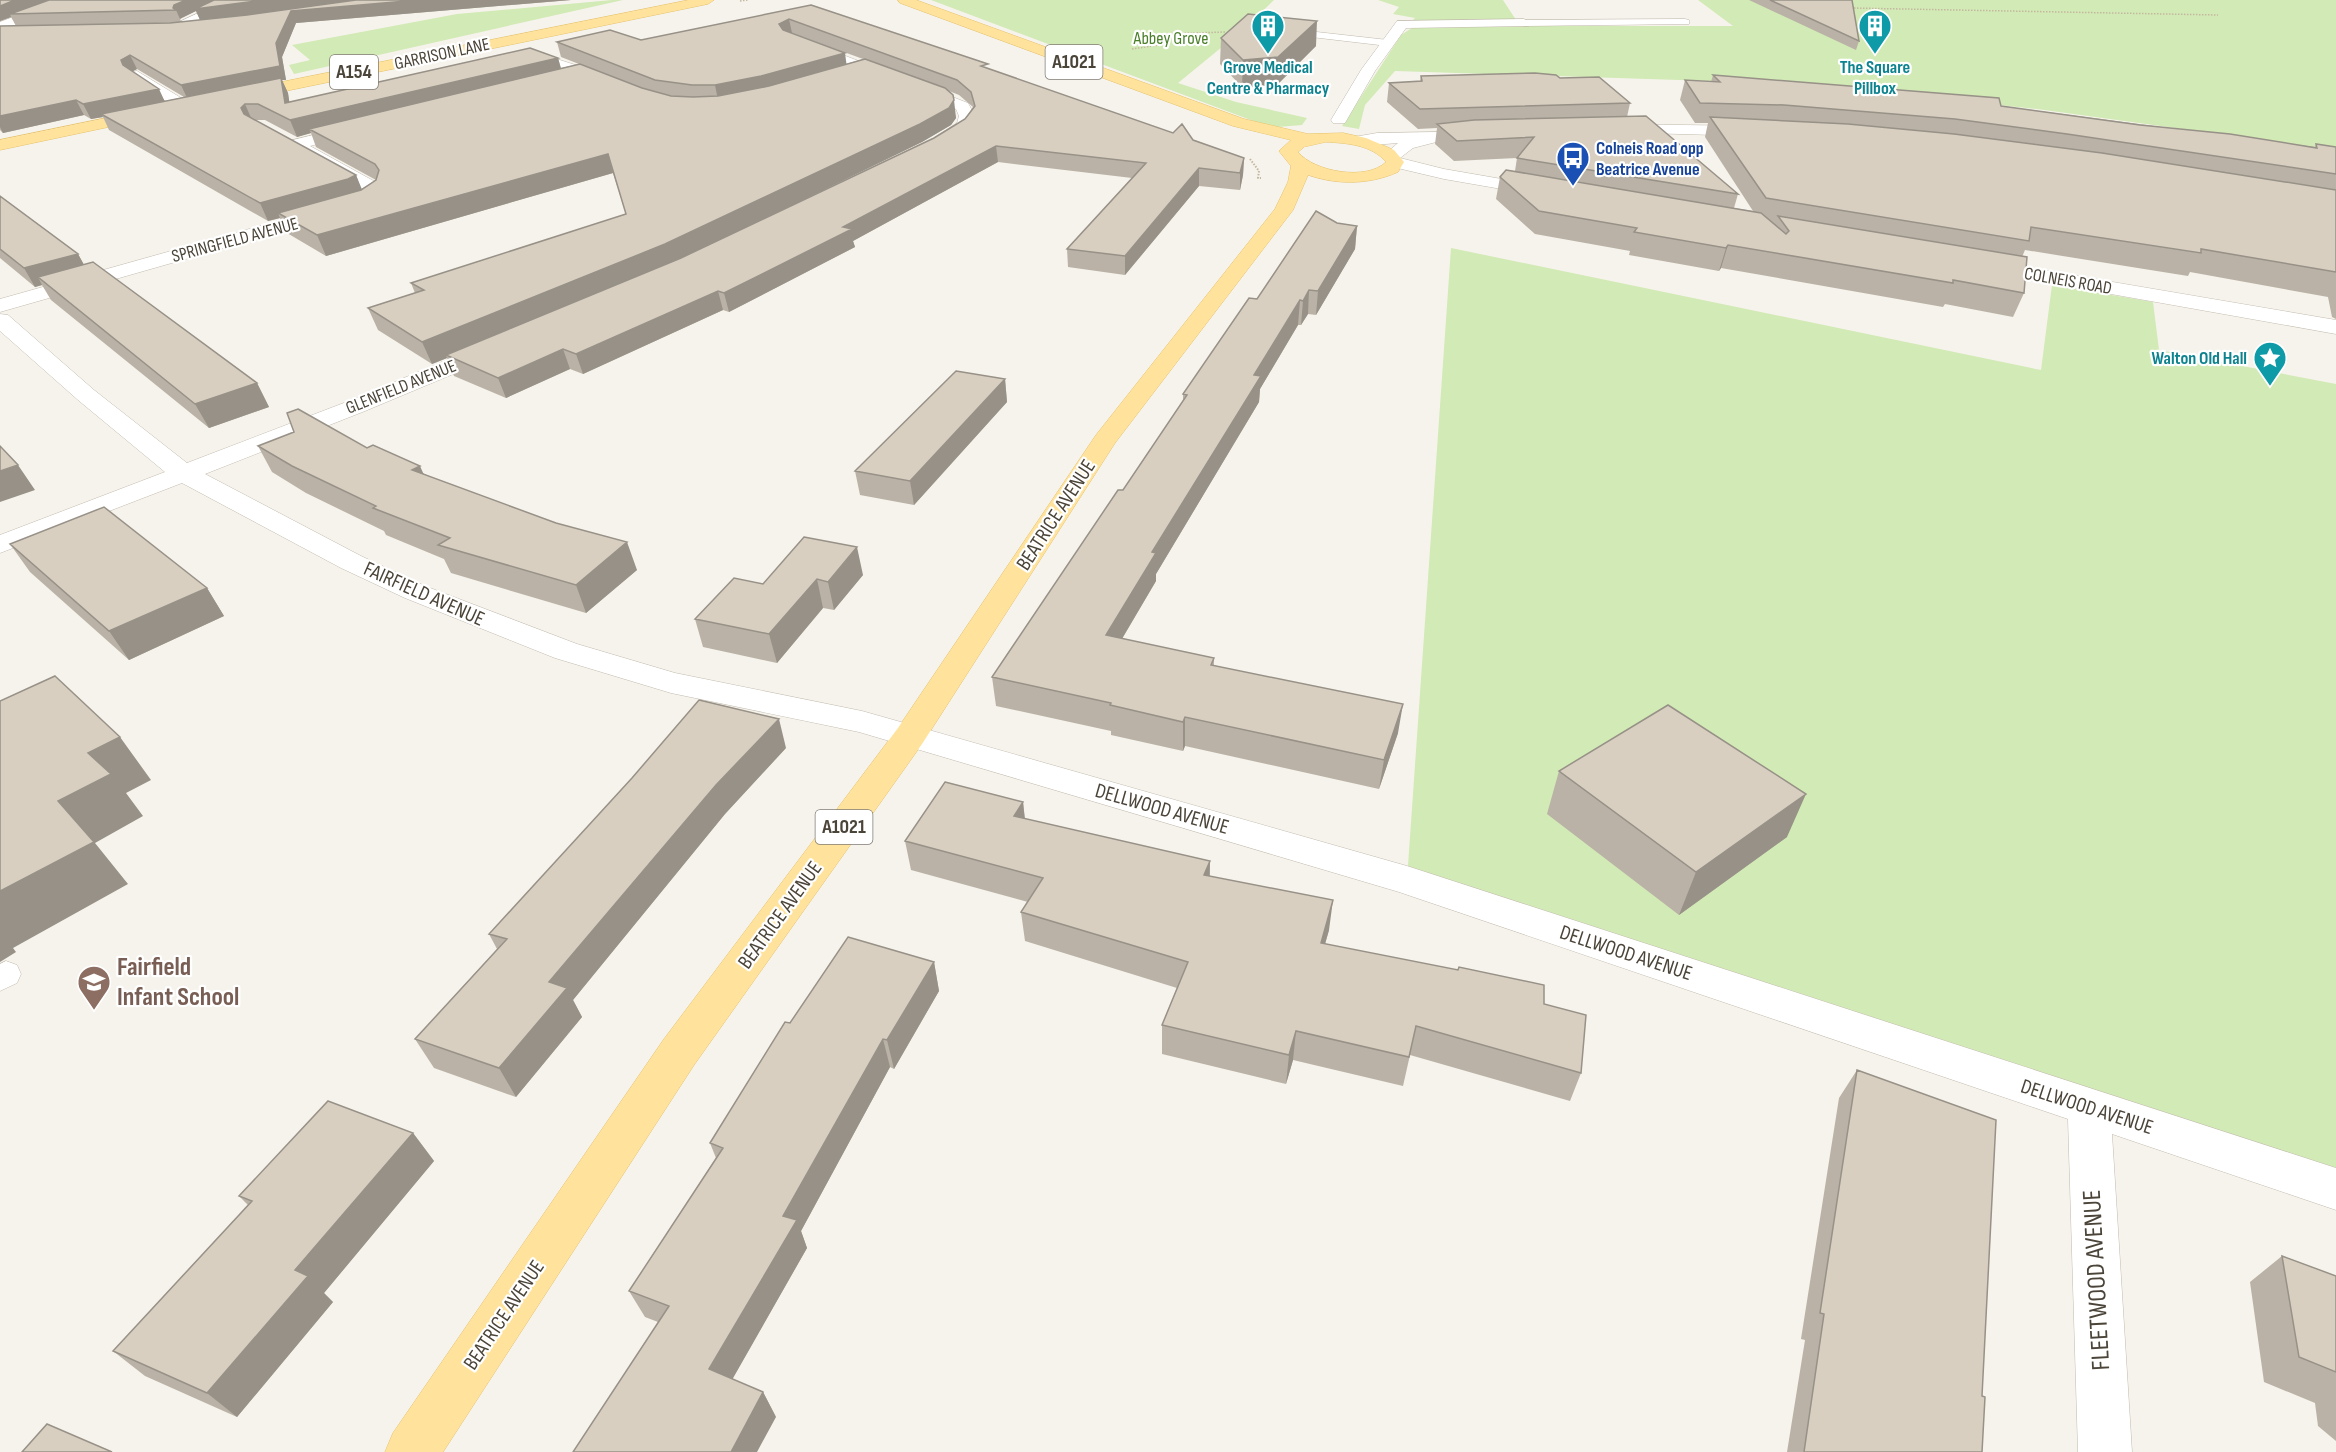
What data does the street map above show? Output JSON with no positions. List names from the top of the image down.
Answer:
{
  "streets": {
    "main road": [
      "GARRISON LANE",
      "A1021",
      "A154",
      "BEATRICE AVENUE"
    ],
    "street": [
      "SPRINGFIELD AVENUE",
      "COLNEIS ROAD",
      "GLENFIELD AVENUE",
      "FAIRFIELD AVENUE",
      "DELLWOOD AVENUE",
      "FLEETWOOD AVENUE"
    ]
  },
  "crossings": [
    ["A1021", "BEATRICE AVENUE"],
    ["GLENFIELD AVENUE", "FAIRFIELD AVENUE"],
    ["BEATRICE AVENUE", "FAIRFIELD AVENUE"],
    ["BEATRICE AVENUE", "DELLWOOD AVENUE"],
    ["FAIRFIELD AVENUE", "DELLWOOD AVENUE"],
    ["DELLWOOD AVENUE", "FLEETWOOD AVENUE"]
  ],
  "parks": ["Abbey Grove"],
  "places": {
    "building": ["Grove Medical Centre & Pharmacy", "The Square Pillbox"],
    "bus stop": ["Colneis Road opp Beatrice Avenue"],
    "place": ["Walton Old Hall"],
    "school or university": ["Fairfield Infant School"]
  }
}
